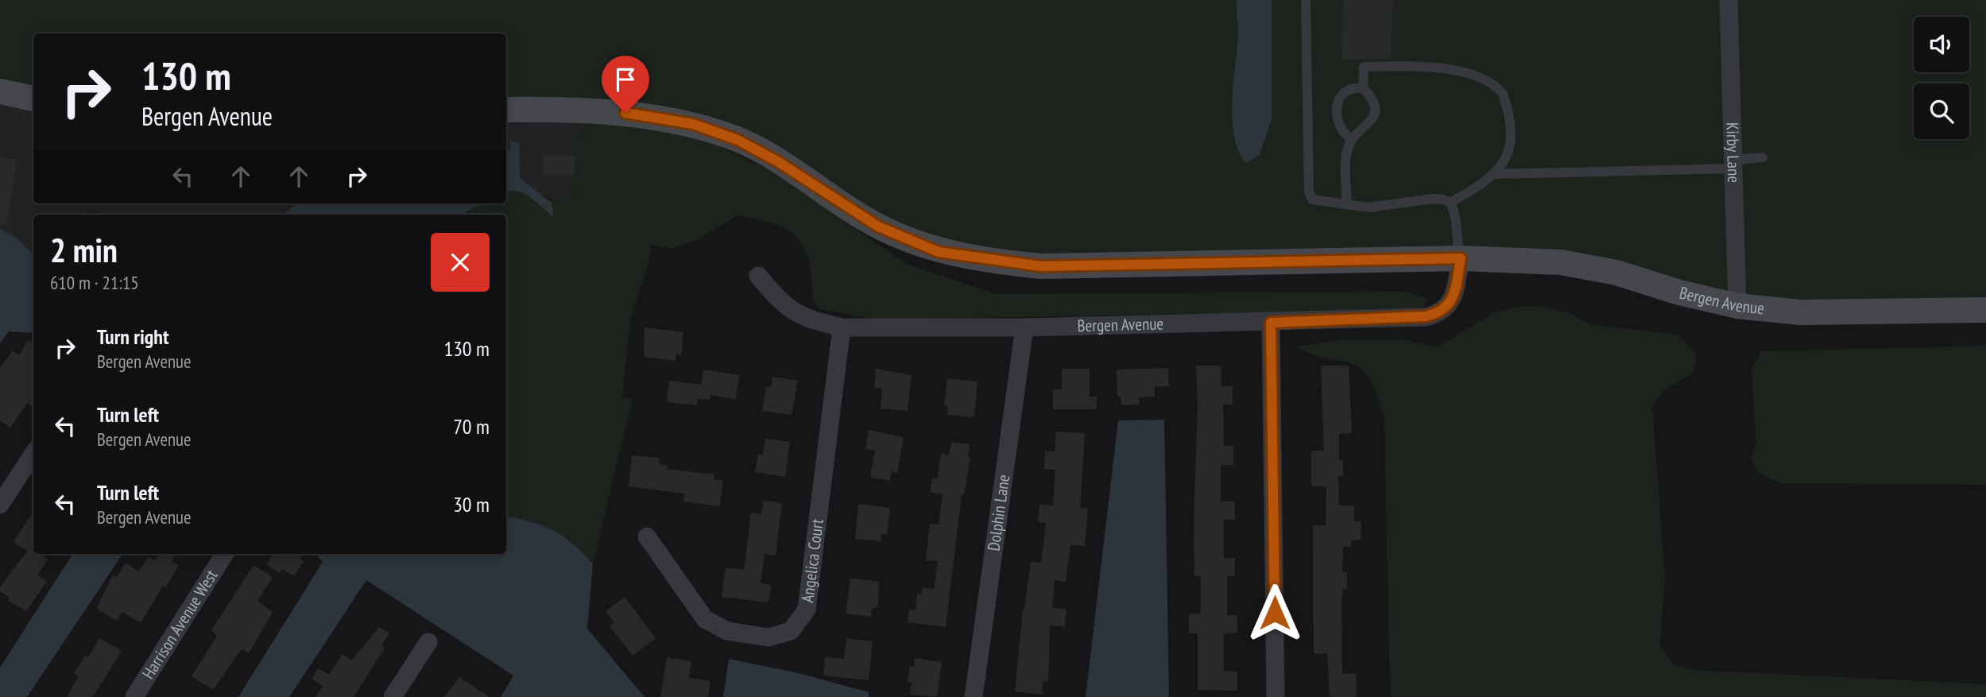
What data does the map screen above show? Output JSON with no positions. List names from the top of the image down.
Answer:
{
  "streets": {
    "main road": ["Bergen Avenue"],
    "street": [
      "Kirby Lane",
      "Dolphin Lane",
      "Angelica Court",
      "Harrison Avenue West"
    ]
  },
  "crossings": [
    ["Kirby Lane", "Bergen Avenue"],
    ["Bergen Avenue", "Dolphin Lane"],
    ["Bergen Avenue", "Angelica Court"]
  ],
  "page": {
    "turn": ["130 m", "Bergen Avenue"],
    "heading": ["2 min", "610 m · 21:15"],
    "list": [
      {
        "name": "Turn right",
        "note": "Bergen Avenue",
        "value": "130 m"
      },
      {
        "name": "Turn left",
        "note": "Bergen Avenue",
        "value": "70 m"
      },
      {
        "name": "Turn left",
        "note": "Bergen Avenue",
        "value": "30 m"
      }
    ]
  }
}
